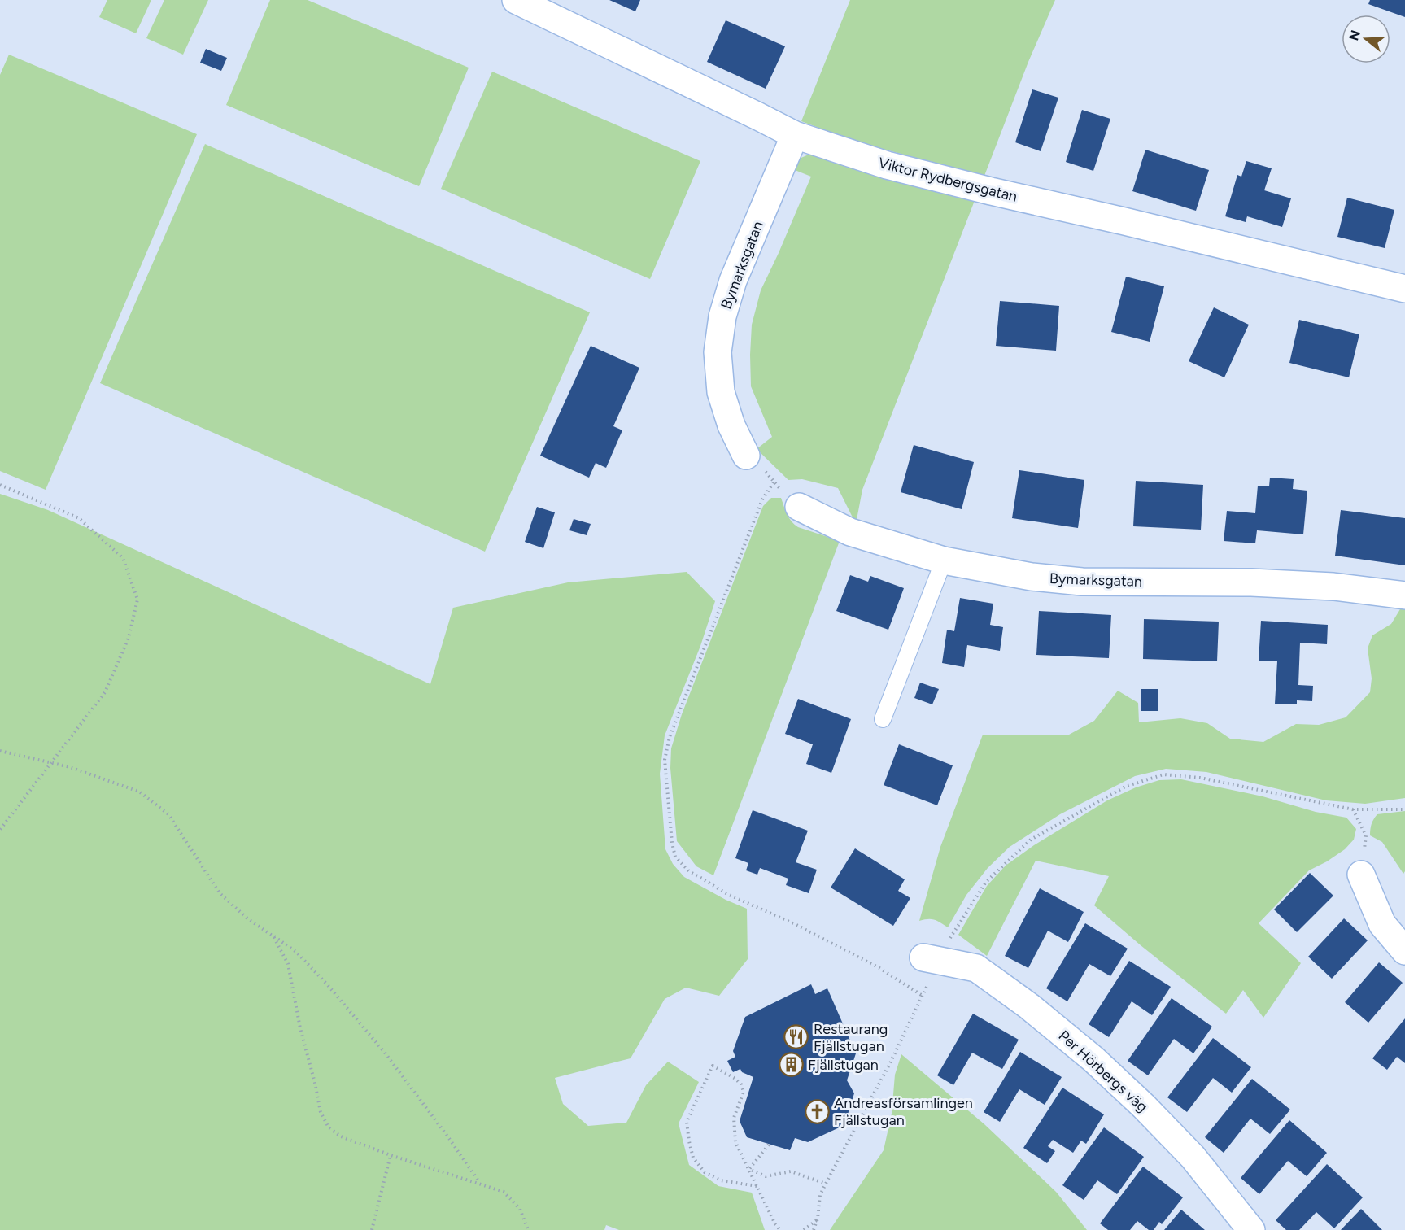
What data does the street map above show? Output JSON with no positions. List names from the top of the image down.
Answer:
{
  "streets": {
    "street": ["Viktor Rydbergsgatan", "Bymarksgatan", "Per Hörbergs väg"]
  },
  "crossings": [
    ["Viktor Rydbergsgatan", "Bymarksgatan"]
  ],
  "places": {
    "restaurant": ["Restaurang Fjällstugan"],
    "building": ["Fjällstugan"],
    "church": ["Andreasförsamlingen Fjällstugan"]
  },
  "north": "left"
}
